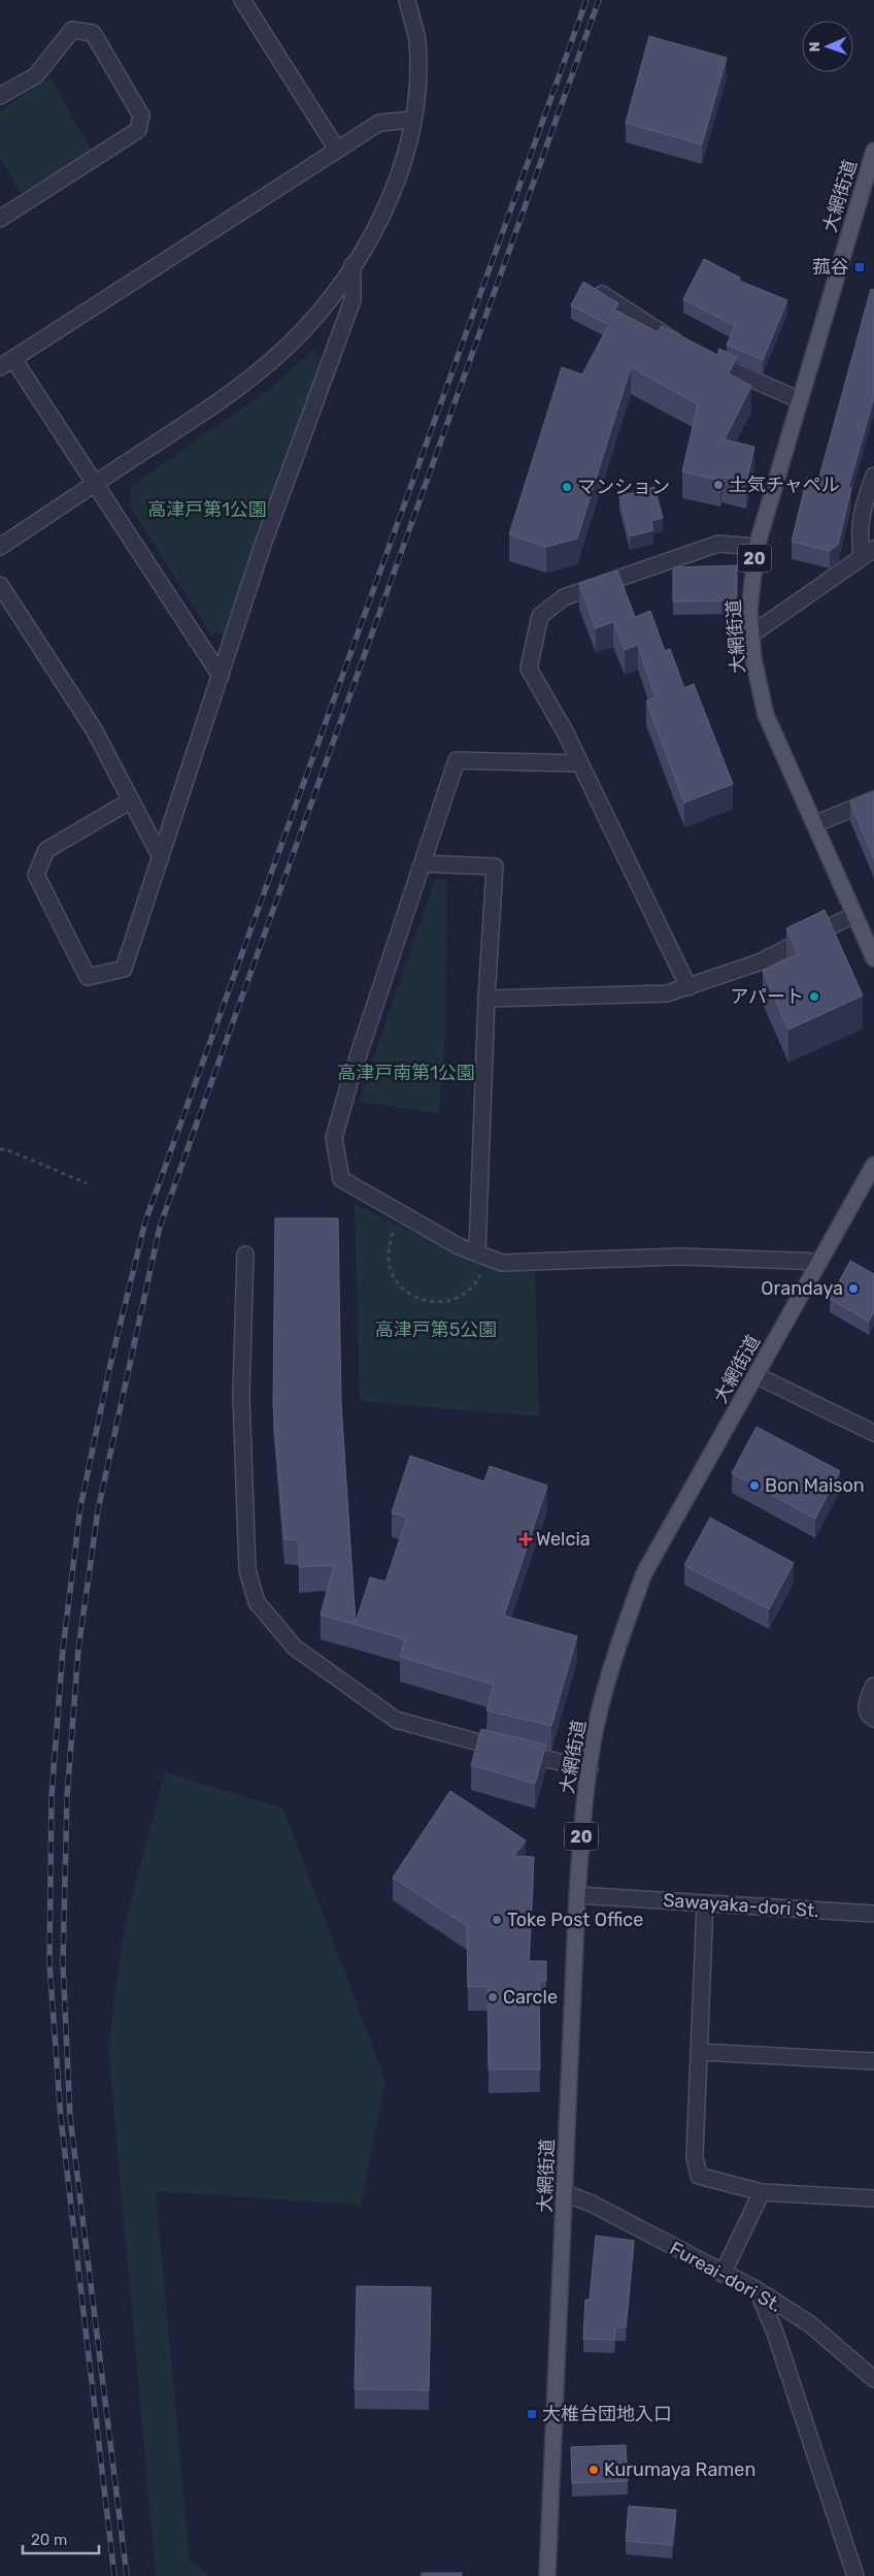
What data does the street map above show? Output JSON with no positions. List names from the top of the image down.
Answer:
{
  "streets": {
    "main road": ["大網街道", "20"],
    "street": ["Sawayaka-dori St.", "Fureai-dori St."]
  },
  "crossings": [
    ["大網街道", "Sawayaka-dori St."],
    ["大網街道", "Fureai-dori St."]
  ],
  "parks": ["高津戸第1公園", "高津戸南第1公園", "高津戸第5公園"],
  "places": {
    "transit": ["菰谷", "大椎台団地入口"],
    "other": [
      "土気チャペル",
      "マンション",
      "アパート",
      "Orandaya",
      "Bon Maison",
      "Toke Post Office",
      "Carcle",
      "Kurumaya Ramen"
    ],
    "health": ["Welcia"]
  },
  "scale_bar": "20 m",
  "north": "left"
}
